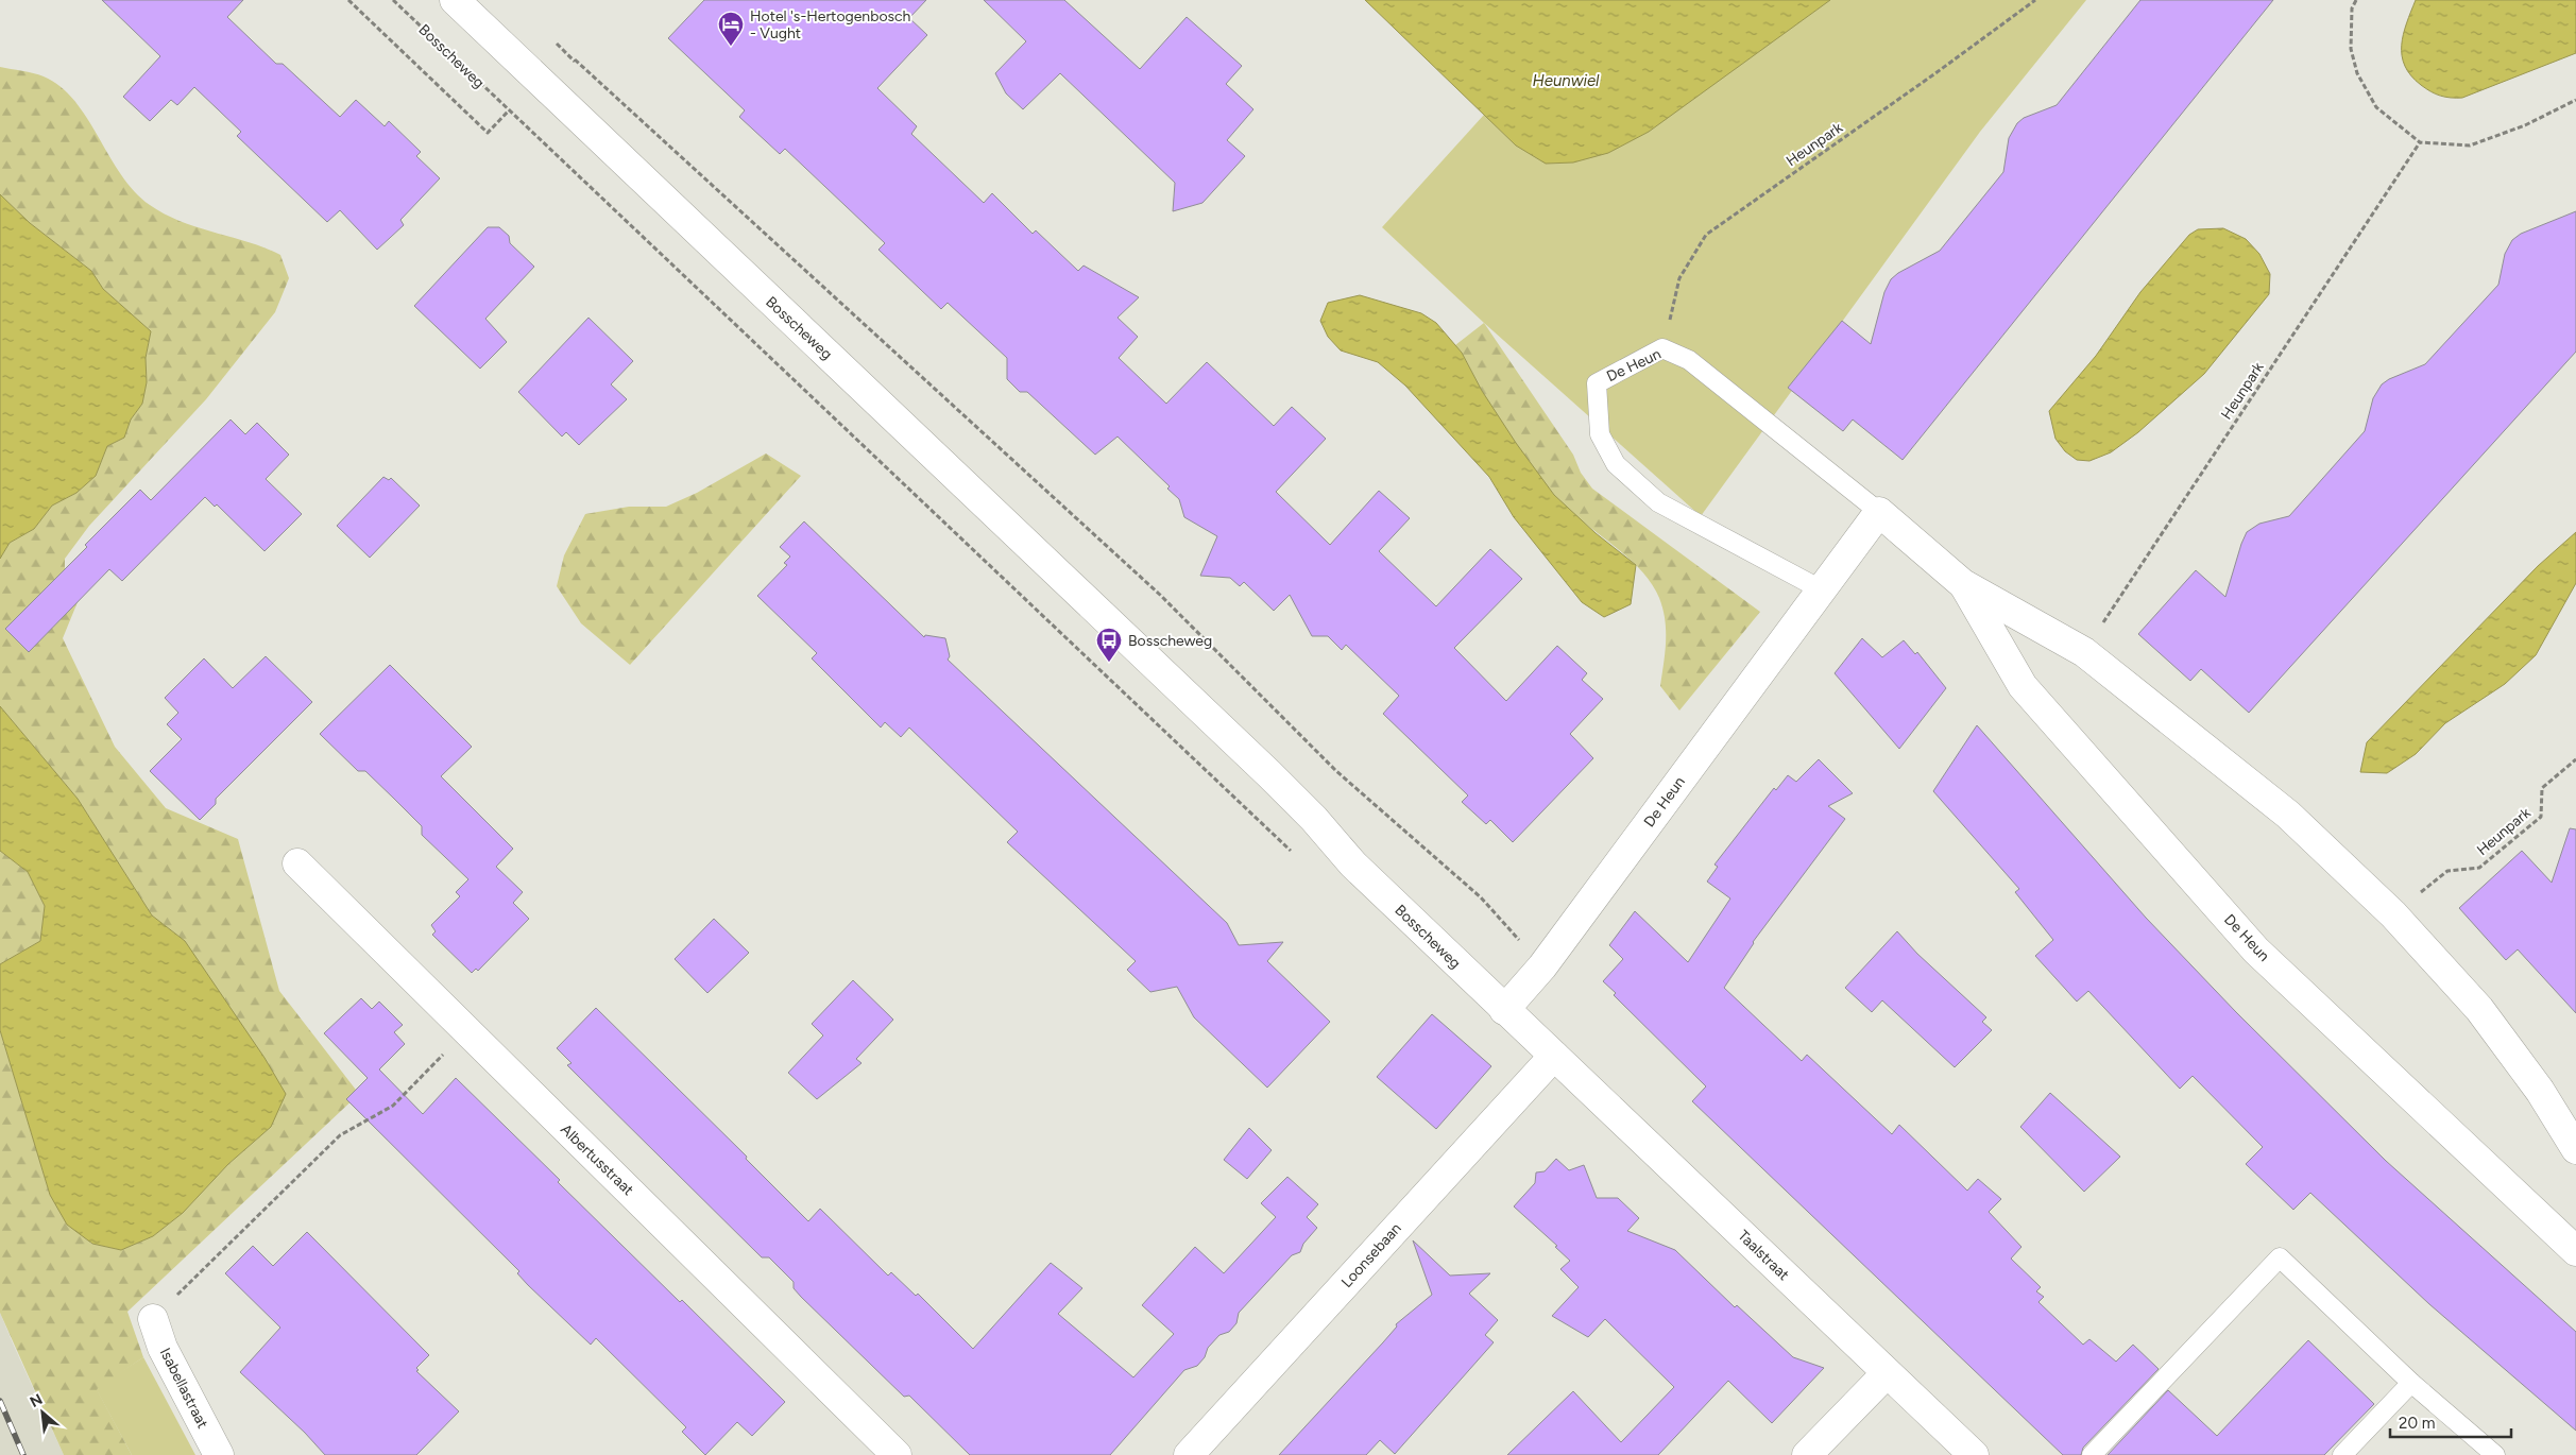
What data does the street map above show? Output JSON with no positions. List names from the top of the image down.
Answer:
{
  "streets": {
    "street": [
      "Bosscheweg",
      "De Heun",
      "Albertusstraat",
      "Loonsebaan",
      "Taalstraat",
      "Isabellastraat"
    ],
    "path": ["Heunpark"]
  },
  "crossings": [
    ["Bosscheweg", "De Heun"],
    ["Bosscheweg", "Loonsebaan"],
    ["Bosscheweg", "Taalstraat"],
    ["Heunpark", "De Heun"],
    ["Loonsebaan", "Taalstraat"]
  ],
  "water": ["Heunwiel"],
  "places": {
    "hotel": ["Hotel 's-Hertogenbosch - Vught"],
    "bus stop": ["Bosscheweg"]
  },
  "scale_bar": "20 m",
  "north": "top left"
}
